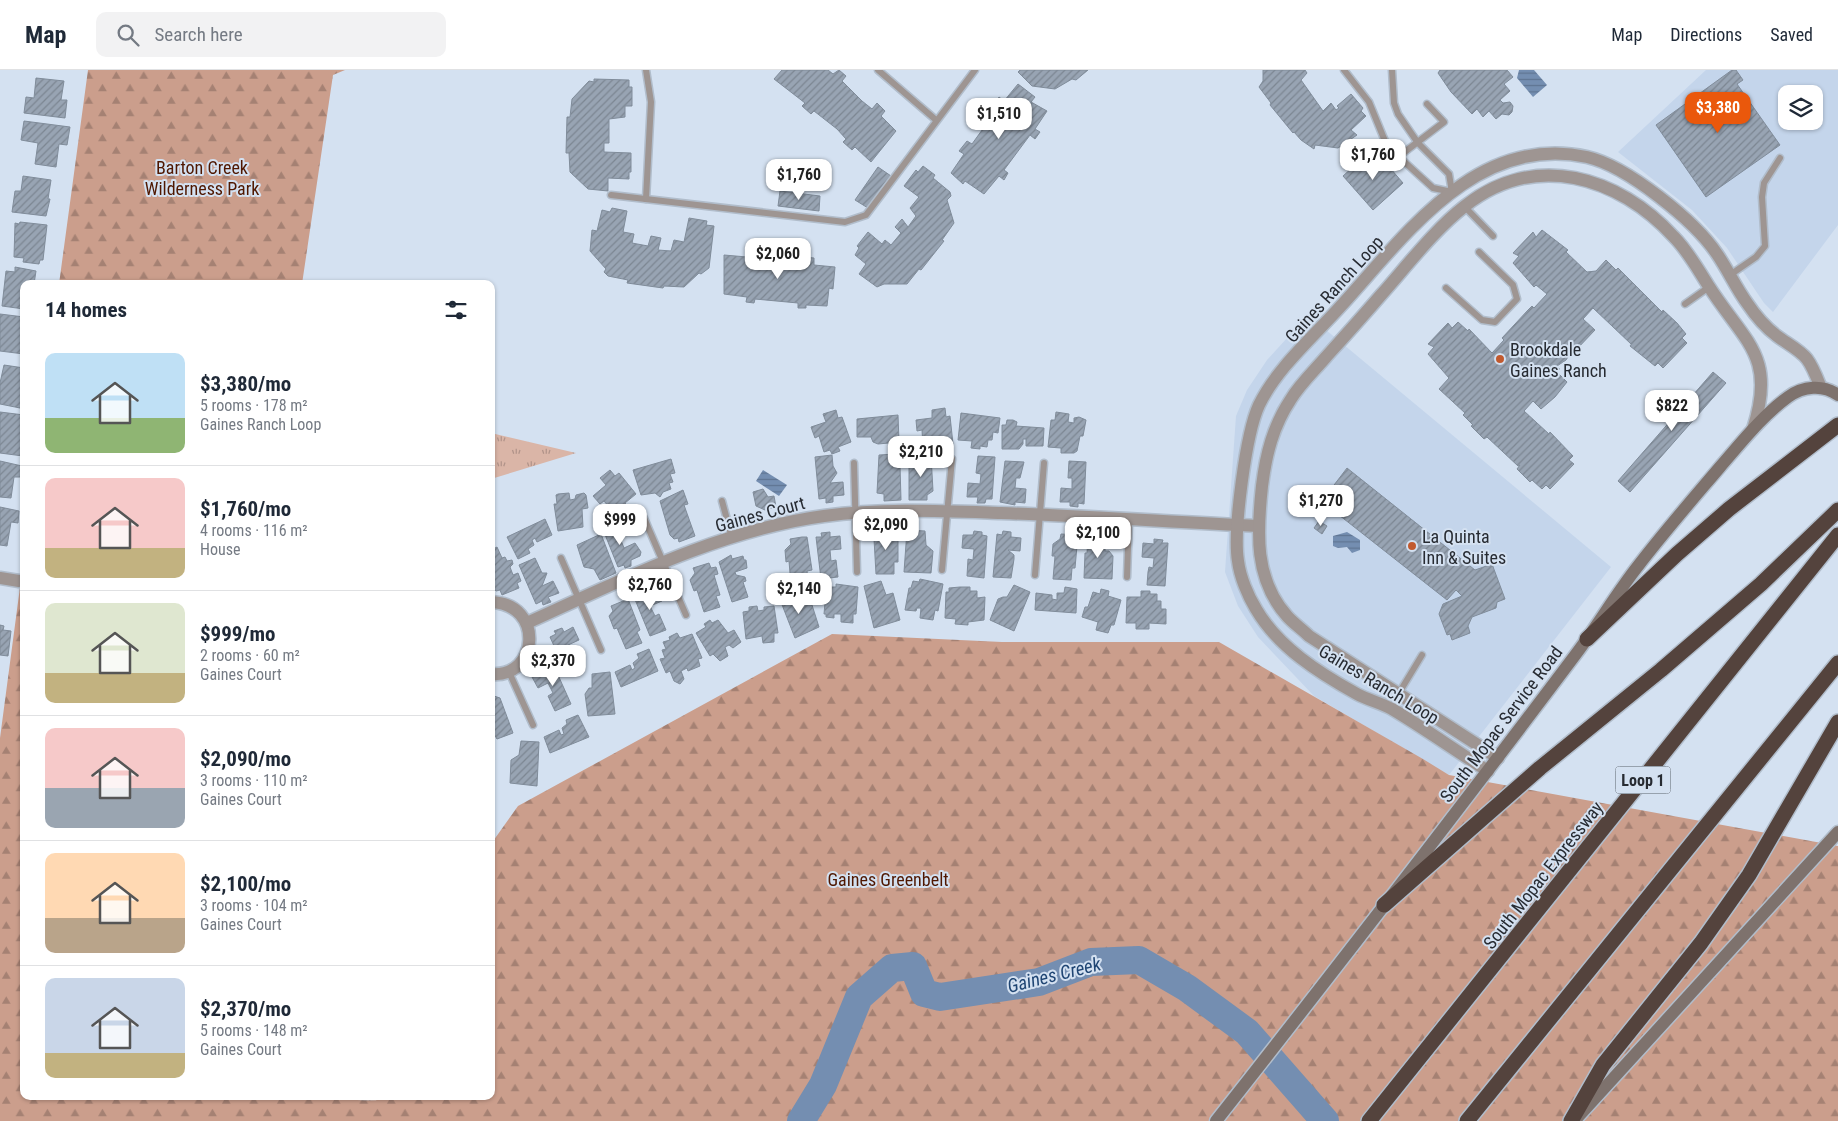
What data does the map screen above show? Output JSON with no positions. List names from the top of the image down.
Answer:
{
  "streets": {
    "highway": ["Loop 1", "South Mopac Expressway"],
    "main road": ["South Mopac Service Road"],
    "street": ["Gaines Ranch Loop", "Gaines Court"]
  },
  "crossings": [
    ["Gaines Ranch Loop", "Gaines Court"],
    ["Gaines Ranch Loop", "South Mopac Service Road"]
  ],
  "water": ["Gaines Creek"],
  "parks": ["Barton Creek Wilderness Park", "Gaines Greenbelt"],
  "places": ["Brookdale Gaines Ranch", "La Quinta Inn & Suites"],
  "page": {
    "header": "Map",
    "search": "Search here",
    "nav": ["Map", "Directions", "Saved"],
    "price": [
      "$3,380",
      "$1,510",
      "$1,760",
      "$1,760",
      "$2,060",
      "$822",
      "$2,210",
      "$1,270",
      "$999",
      "$2,090",
      "$2,100",
      "$2,760",
      "$2,140",
      "$2,370"
    ],
    "heading": "14 homes",
    "list": [
      {
        "name": "$3,380/mo",
        "note": "5 rooms · 178 m² · Gaines Ranch Loop"
      },
      {
        "name": "$1,760/mo",
        "note": "4 rooms · 116 m² · House"
      },
      {
        "name": "$999/mo",
        "note": "2 rooms · 60 m² · Gaines Court"
      },
      {
        "name": "$2,090/mo",
        "note": "3 rooms · 110 m² · Gaines Court"
      },
      {
        "name": "$2,100/mo",
        "note": "3 rooms · 104 m² · Gaines Court"
      },
      {
        "name": "$2,370/mo",
        "note": "5 rooms · 148 m² · Gaines Court"
      }
    ]
  }
}
